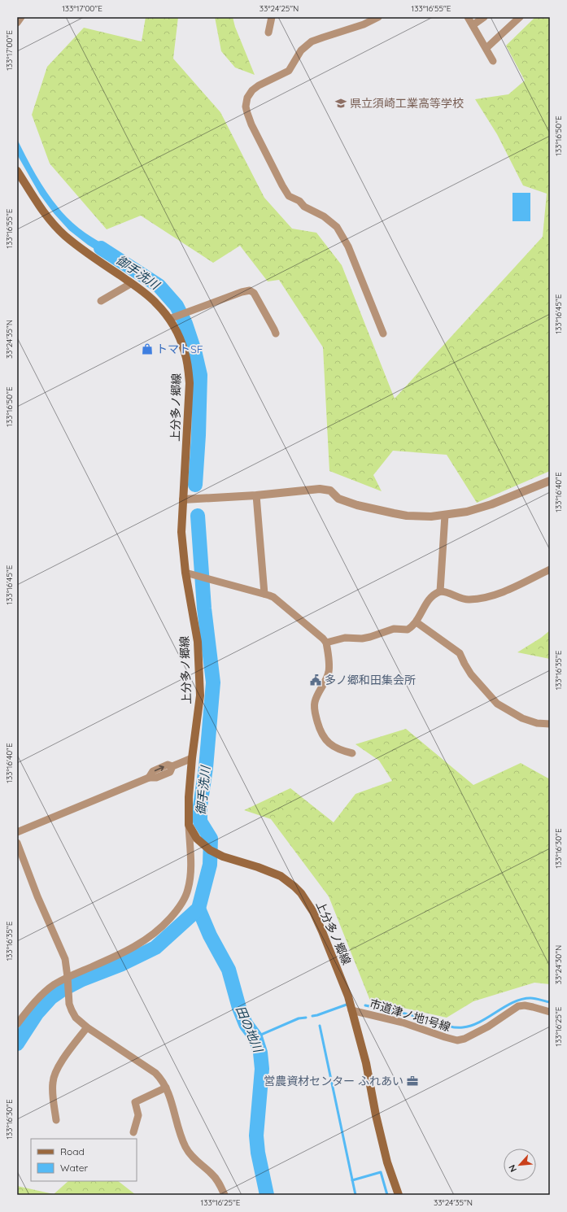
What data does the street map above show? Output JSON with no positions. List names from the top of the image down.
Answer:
{
  "streets": {
    "main road": ["上分多ノ郷線"],
    "street": ["市道津ノ地1号線"]
  },
  "crossings": [
    ["上分多ノ郷線", "市道津ノ地1号線"]
  ],
  "water": ["御手洗川", "田の地川"],
  "places": {
    "school or university": ["県立須崎工業高等学校"],
    "shop": ["トマトSF"],
    "public building": ["多ノ郷和田集会所"],
    "office": ["営農資材センター ふれあい"]
  },
  "legend": ["Road", "Water"],
  "north": "bottom left",
  "coordinates": [
    "133°17'00\"E",
    "33°24'25\"N",
    "133°16'55\"E",
    "133°16'50\"E",
    "133°16'45\"E",
    "33°24'35\"N",
    "133°16'40\"E",
    "133°16'35\"E",
    "133°16'30\"E",
    "33°24'30\"N",
    "133°16'25\"E"
  ]
}
